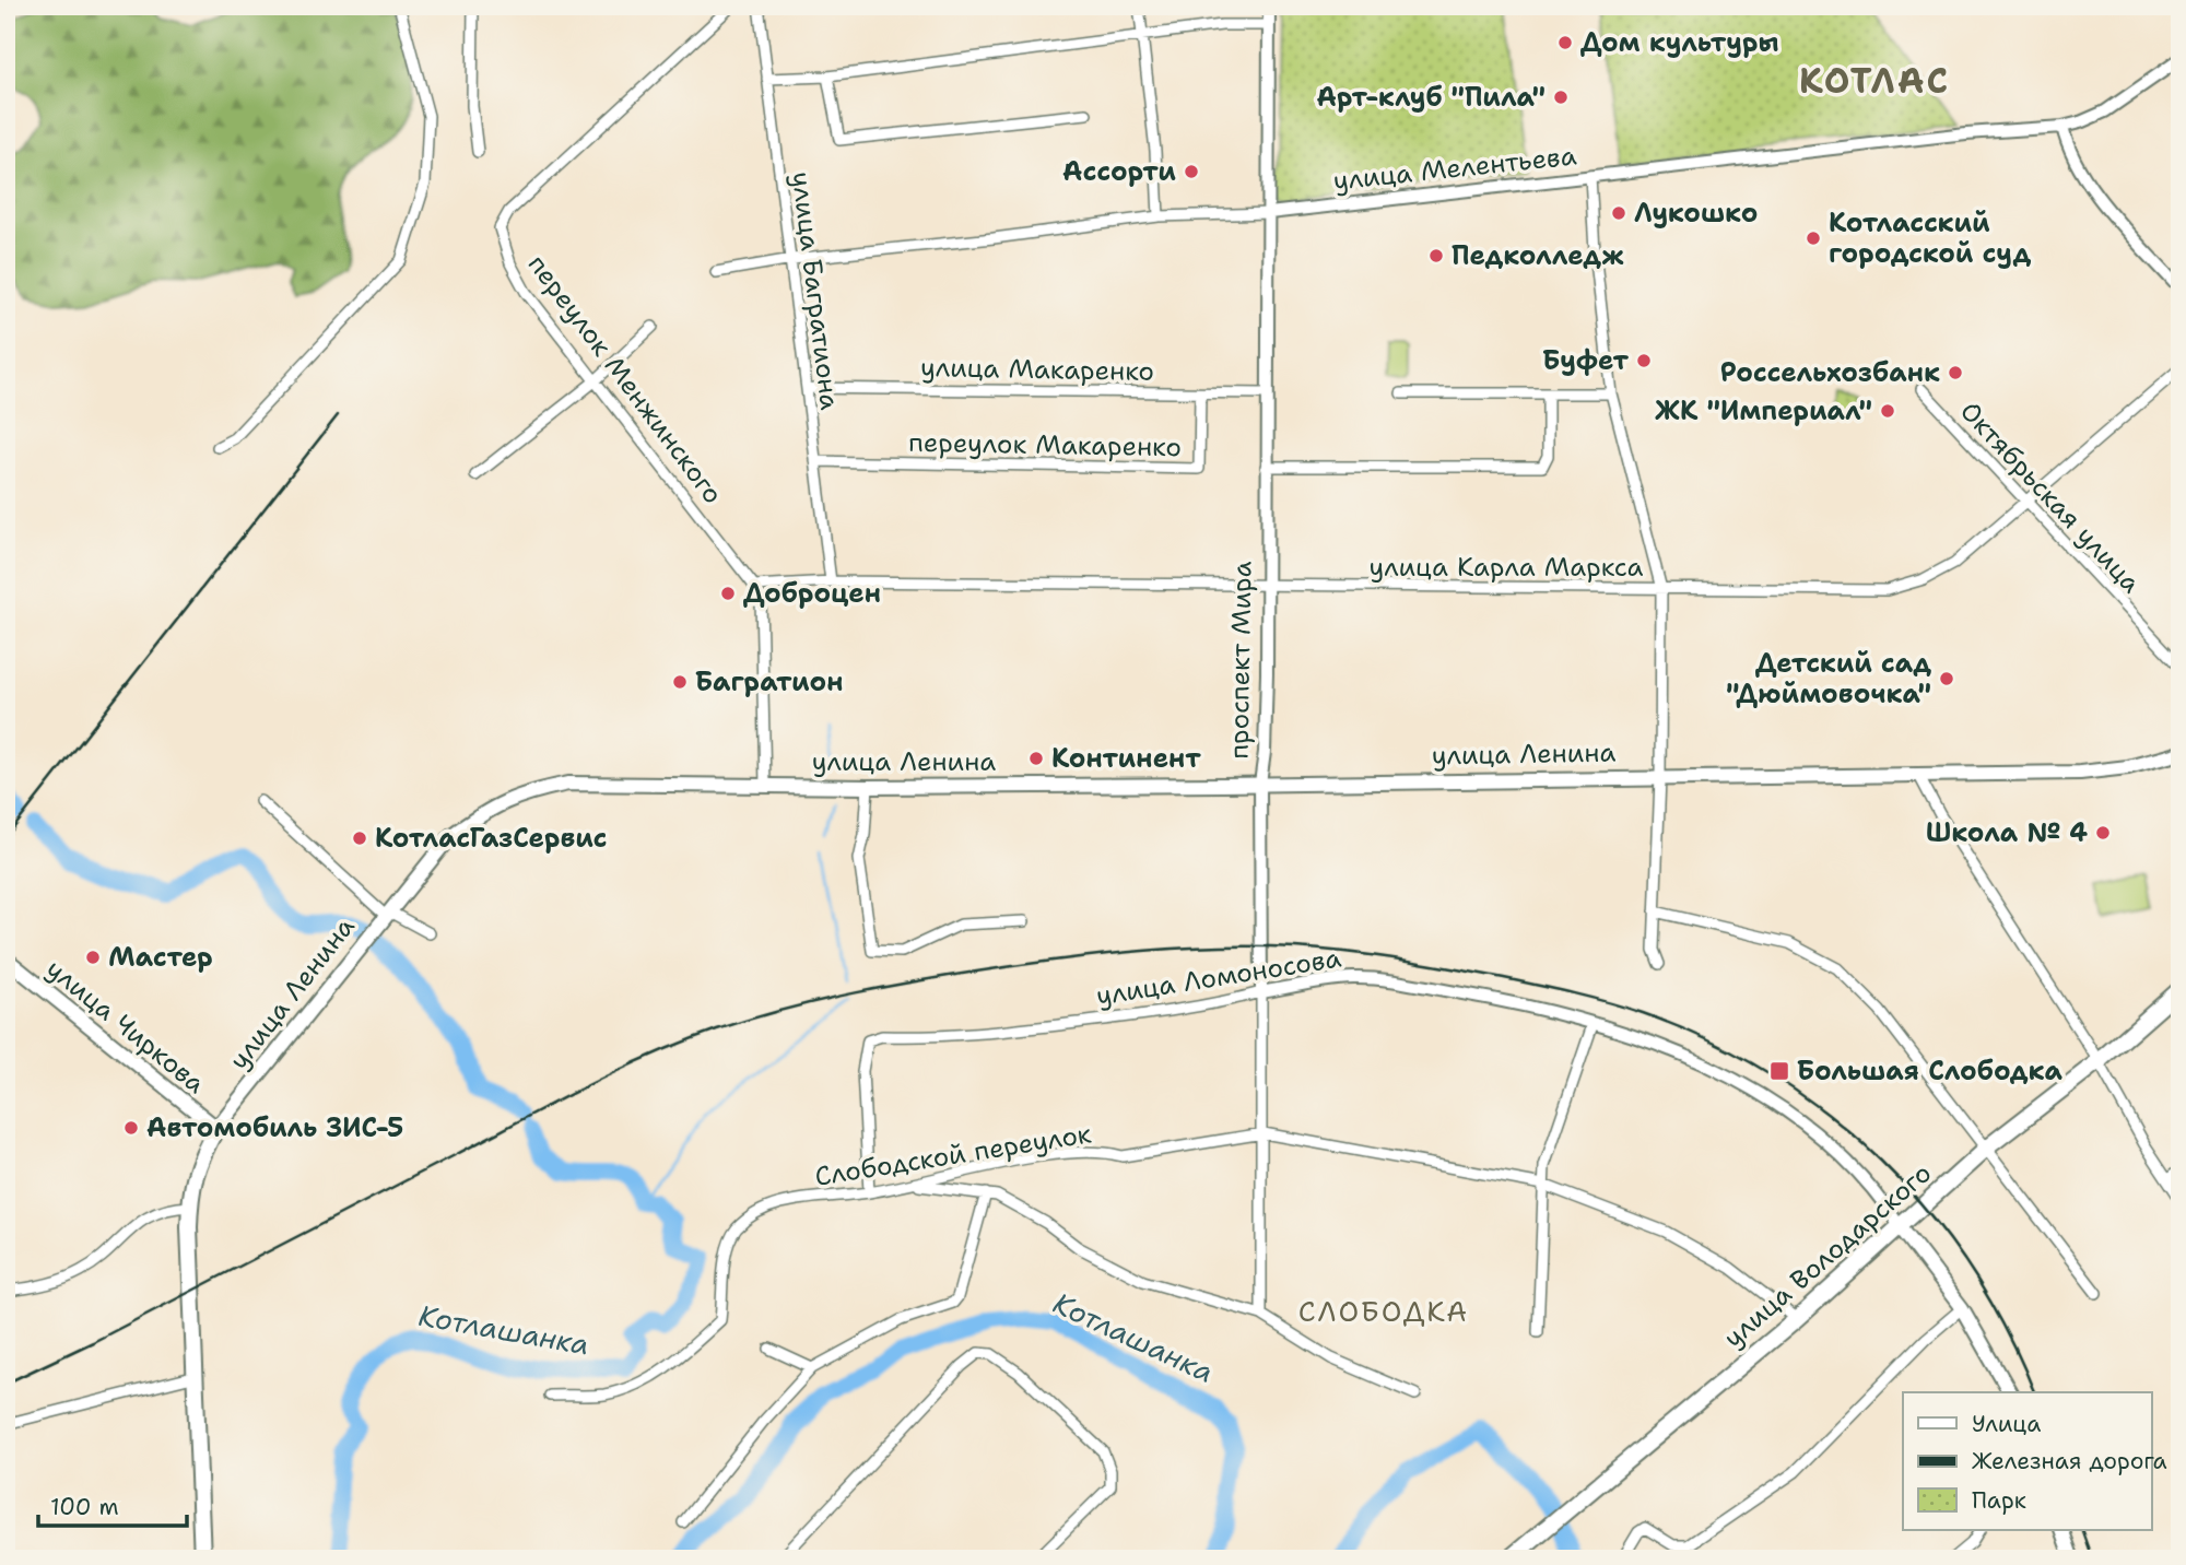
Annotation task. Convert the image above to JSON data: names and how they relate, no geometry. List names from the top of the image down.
{
  "streets": {
    "main road": [
      "улица Ленина",
      "улица Ломоносова",
      "улица Чиркова",
      "улица Володарского"
    ],
    "street": [
      "улица Мелентьева",
      "улица Багратиона",
      "улица Макаренко",
      "переулок Менжинского",
      "переулок Макаренко",
      "Октябрьская улица",
      "улица Карла Маркса",
      "проспект Мира",
      "Слободской переулок"
    ]
  },
  "crossings": [
    ["улица Мелентьева", "улица Багратиона"],
    ["улица Мелентьева", "проспект Мира"],
    ["улица Багратиона", "улица Макаренко"],
    ["улица Багратиона", "переулок Макаренко"],
    ["улица Багратиона", "улица Карла Маркса"],
    ["улица Макаренко", "переулок Макаренко"],
    ["улица Макаренко", "проспект Мира"],
    ["переулок Менжинского", "улица Карла Маркса"],
    ["Октябрьская улица", "улица Карла Маркса"],
    ["улица Карла Маркса", "проспект Мира"],
    ["проспект Мира", "улица Ленина"],
    ["проспект Мира", "улица Ломоносова"],
    ["проспект Мира", "Слободской переулок"],
    ["улица Ленина", "улица Чиркова"],
    ["улица Ломоносова", "Слободской переулок"],
    ["улица Ломоносова", "улица Володарского"],
    ["Слободской переулок", "улица Володарского"]
  ],
  "districts": ["КОТЛАС", "СЛОБОДКА"],
  "water": ["Котлашанка"],
  "places": {
    "other": [
      "Дом культуры",
      "Арт-клуб \"Пила\"",
      "Ассорти",
      "Лукошко",
      "Котласский городской суд",
      "Педколледж",
      "Буфет",
      "Россельхозбанк",
      "ЖК \"Империал\"",
      "Доброцен",
      "Детский сад \"Дюймовочка\"",
      "Багратион",
      "Континент",
      "Школа № 4",
      "КотласГазСервис",
      "Мастер",
      "Автомобиль ЗИС-5"
    ],
    "transit": ["Большая Слободка"]
  },
  "legend": ["Улица", "Железная дорога", "Парк"],
  "scale_bar": "100 m"
}
